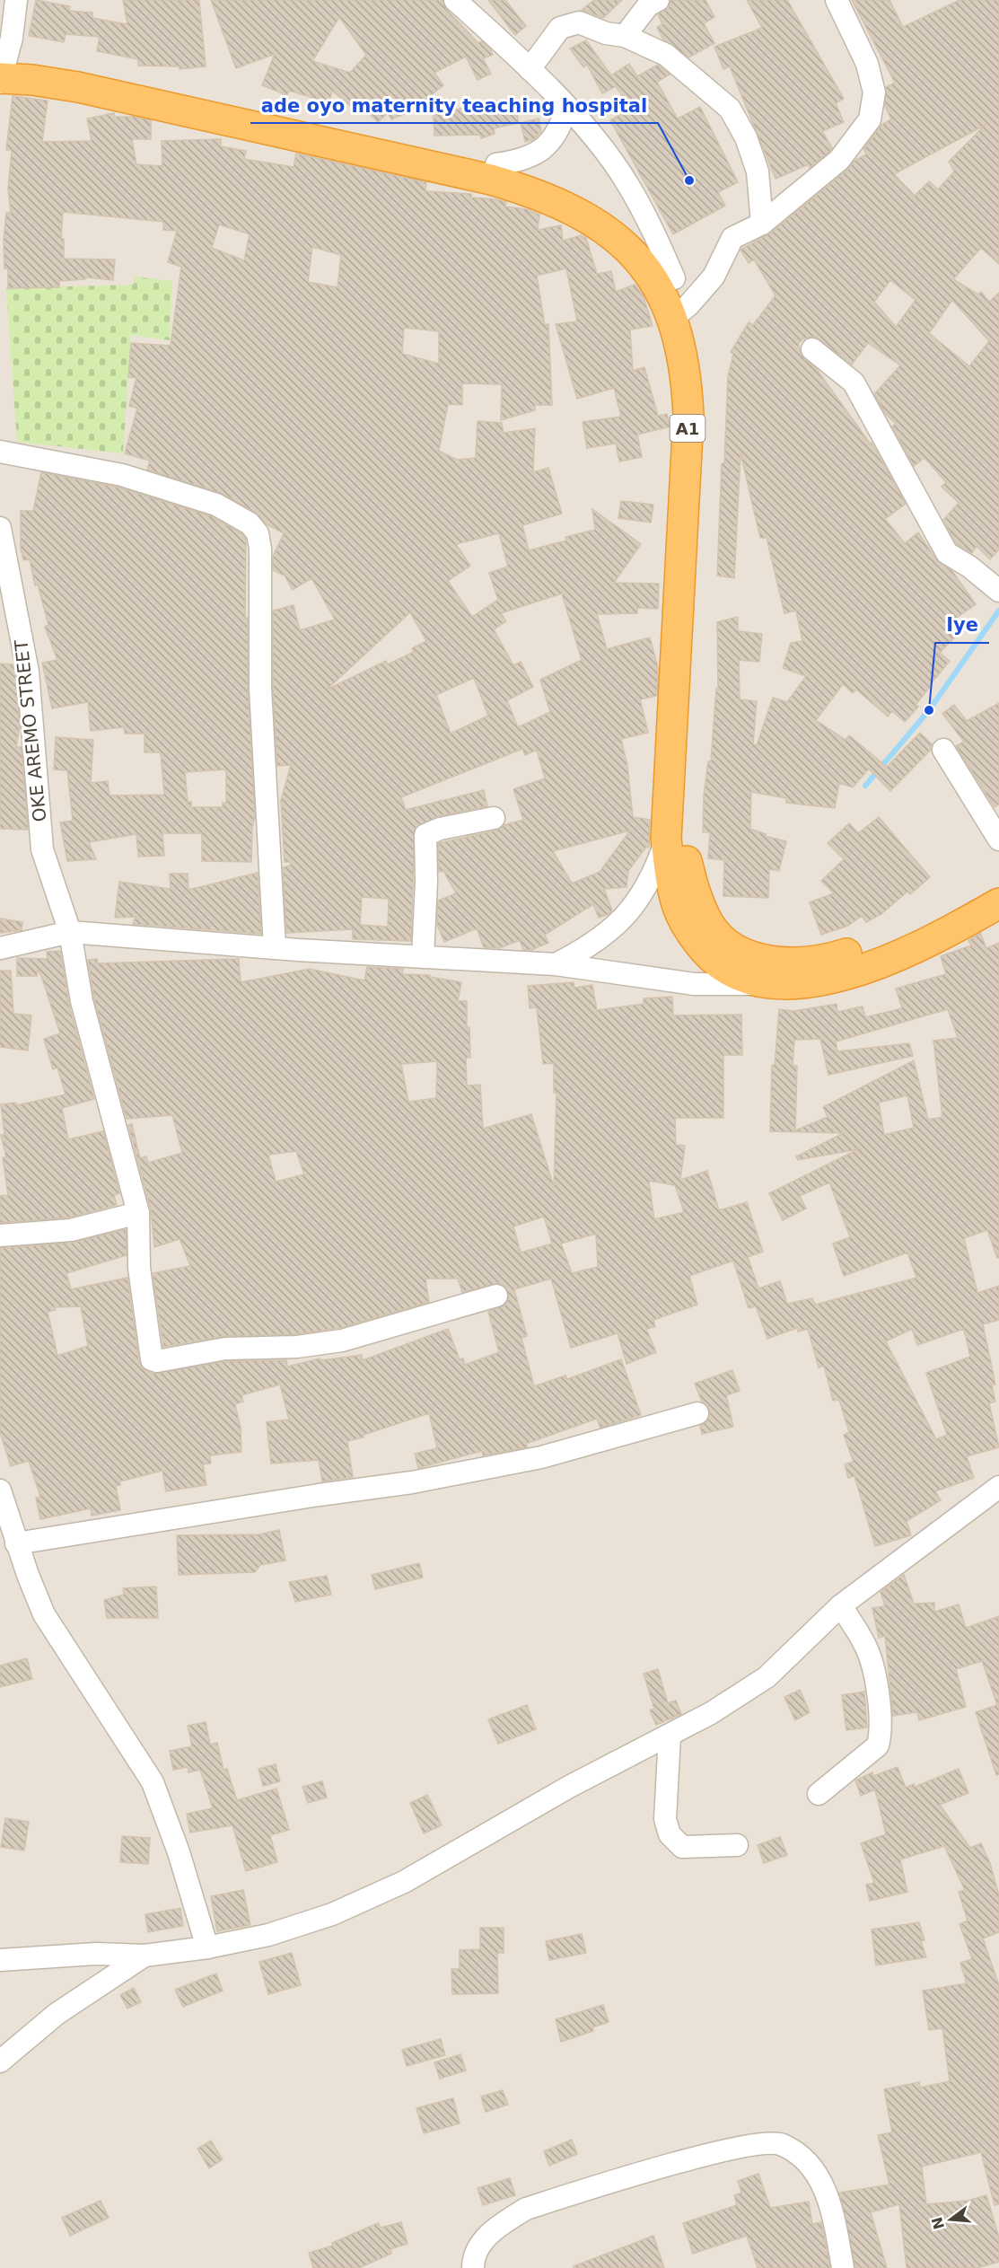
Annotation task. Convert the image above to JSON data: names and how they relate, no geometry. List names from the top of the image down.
{
  "streets": {
    "highway": ["A1"],
    "street": ["OKE AREMO STREET"]
  },
  "places": ["ade oyo maternity teaching hospital", "Iye"],
  "north": "left"
}
